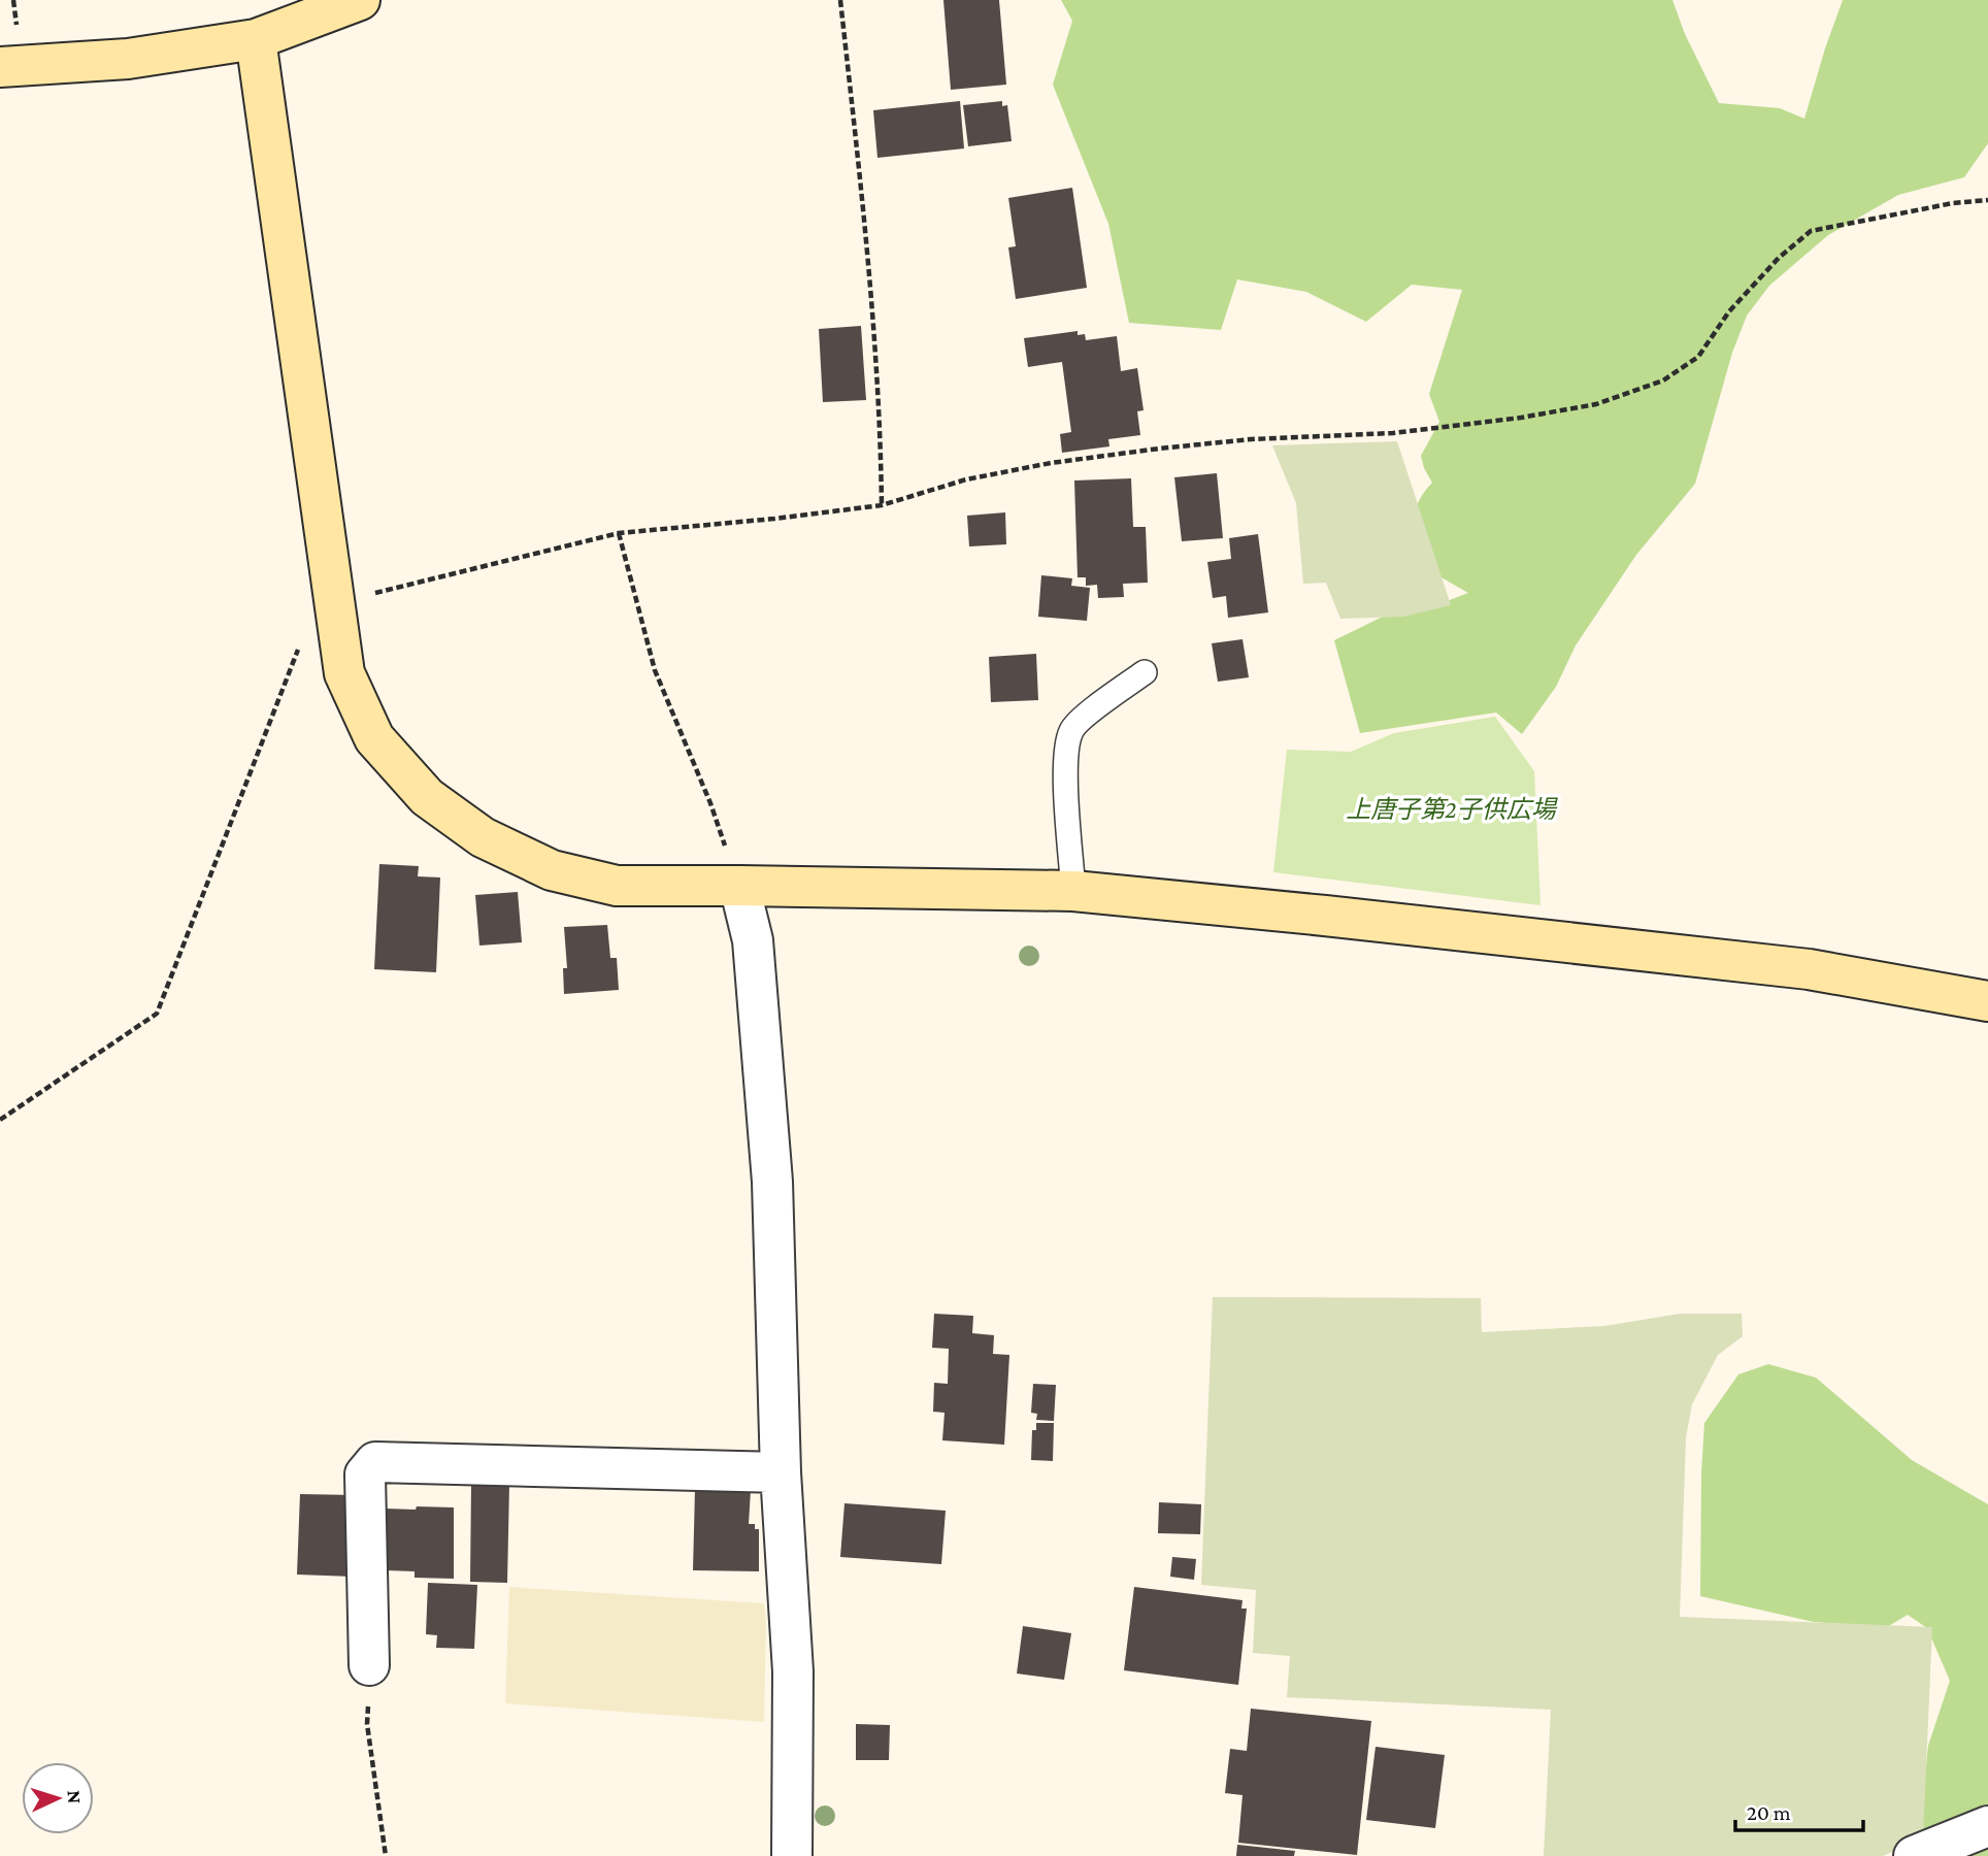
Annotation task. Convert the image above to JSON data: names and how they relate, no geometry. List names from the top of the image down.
{
  "parks": ["上唐子第2子供広場"],
  "scale_bar": "20 m",
  "north": "right"
}
